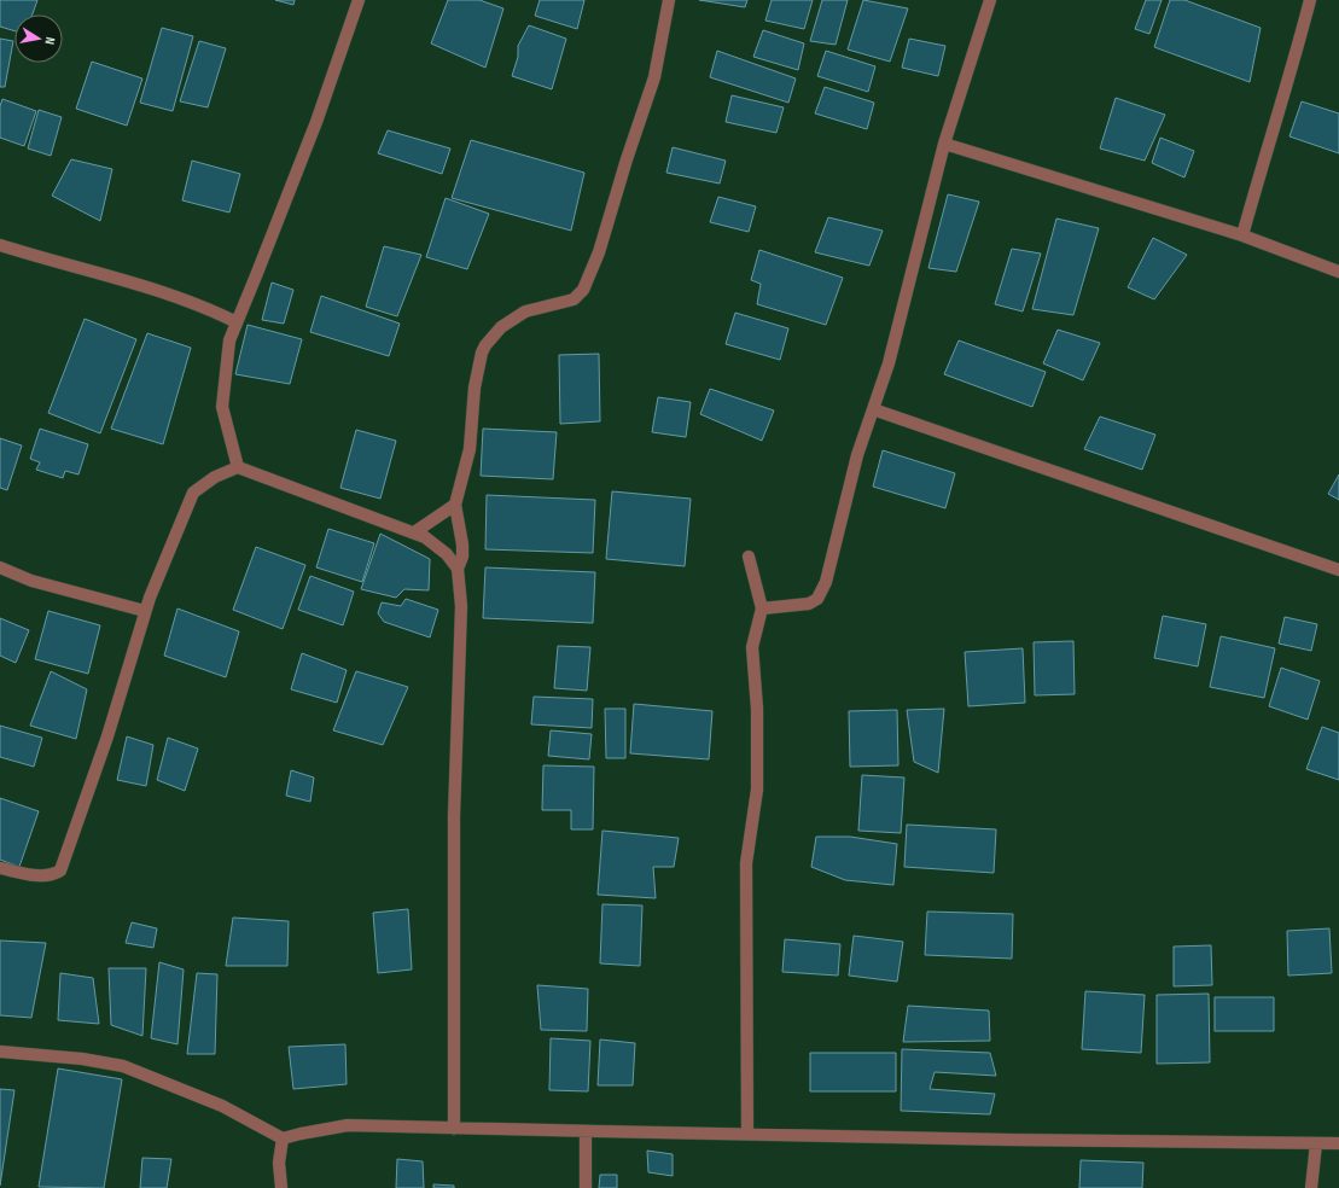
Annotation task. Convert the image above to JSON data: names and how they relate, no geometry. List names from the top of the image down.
{
  "north": "right"
}
